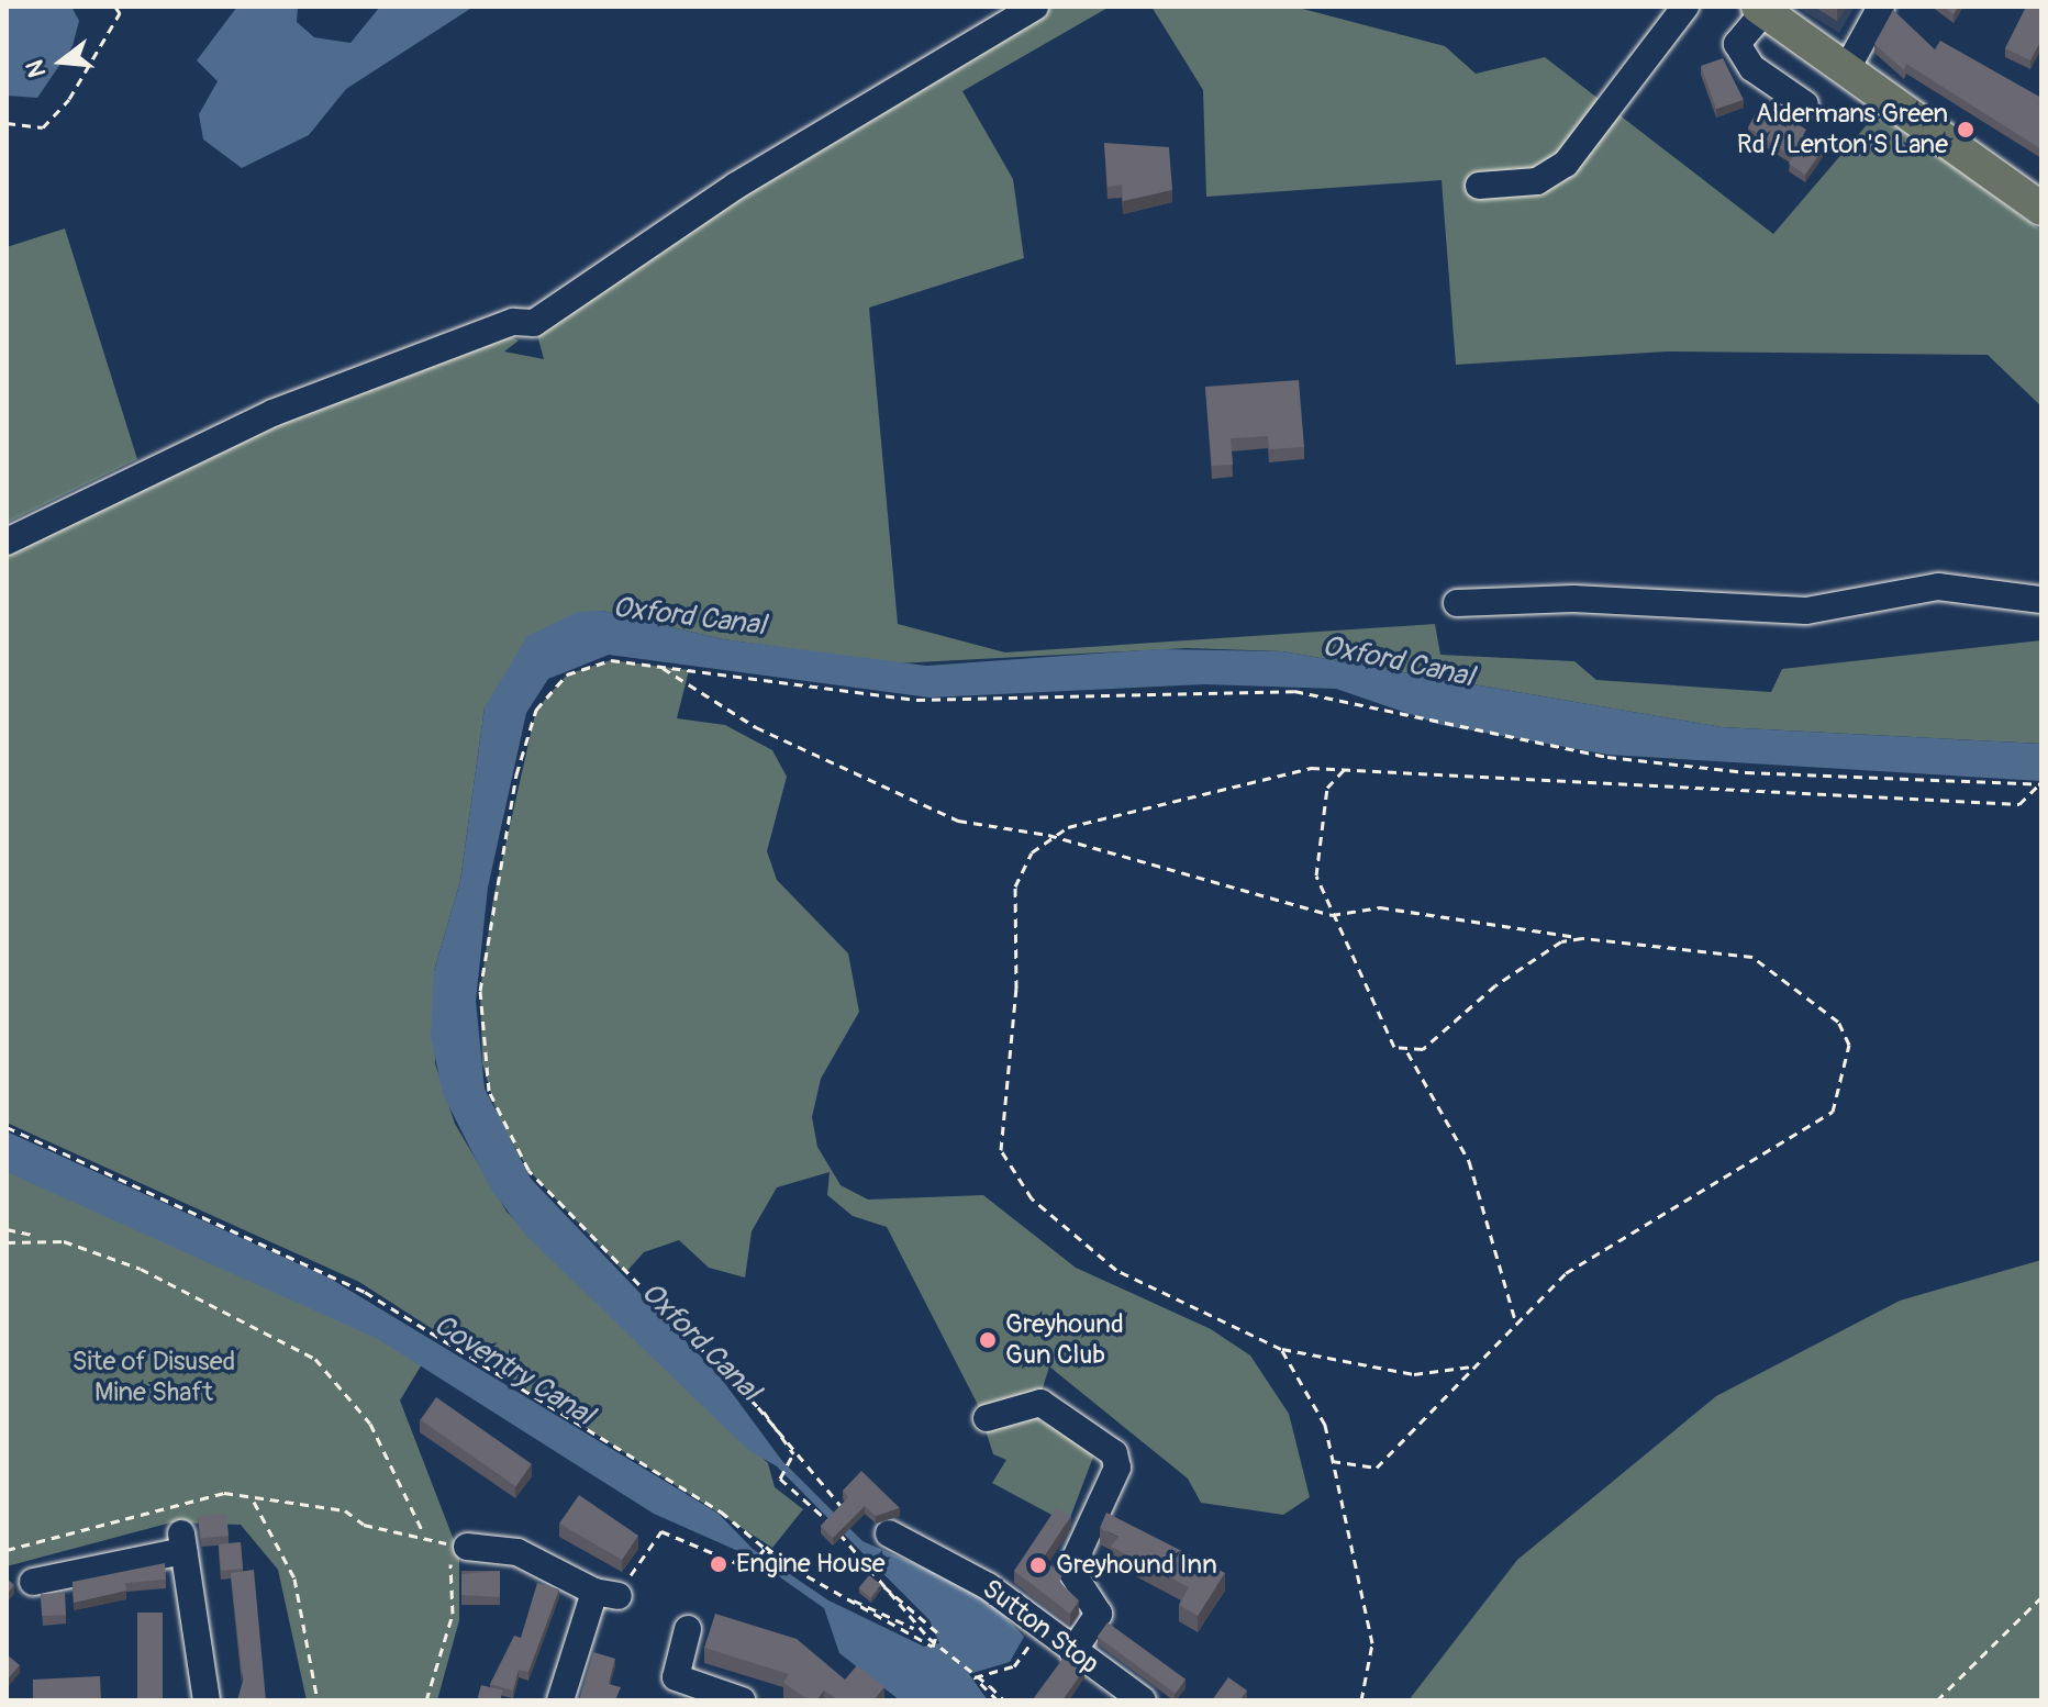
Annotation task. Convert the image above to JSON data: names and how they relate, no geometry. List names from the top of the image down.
{
  "streets": {
    "street": ["Sutton Stop"]
  },
  "water": ["Oxford Canal", "Coventry Canal"],
  "parks": ["Site of Disused Mine Shaft"],
  "places": [
    "Aldermans Green Rd / Lenton'S Lane",
    "Greyhound Gun Club",
    "Engine House",
    "Greyhound Inn"
  ],
  "north": "left"
}
